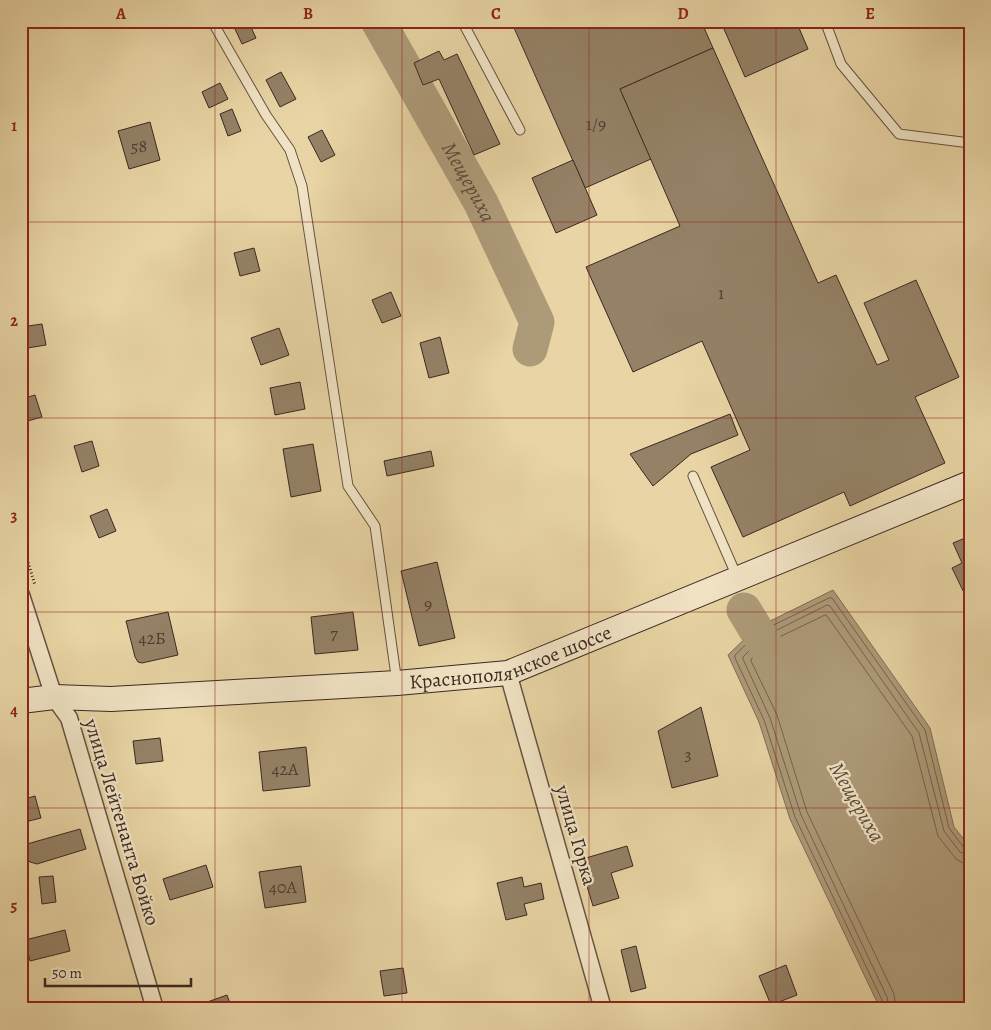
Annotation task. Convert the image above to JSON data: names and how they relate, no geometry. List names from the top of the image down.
{
  "streets": {
    "main road": ["Краснополянское шоссе"],
    "street": ["улица Лейтенанта Бойко", "улица Горка"]
  },
  "crossings": [
    ["Краснополянское шоссе", "улица Лейтенанта Бойко"],
    ["Краснополянское шоссе", "улица Горка"]
  ],
  "water": ["Мещериха"],
  "house_numbers": [
    "1/9",
    "58",
    "1",
    "9",
    "7",
    "42Б",
    "3",
    "42А",
    "40А"
  ],
  "scale_bar": "50 m",
  "grid": {
    "columns": [
      "A",
      "B",
      "C",
      "D",
      "E"
    ],
    "rows": [
      "1",
      "2",
      "3",
      "4",
      "5"
    ]
  }
}
